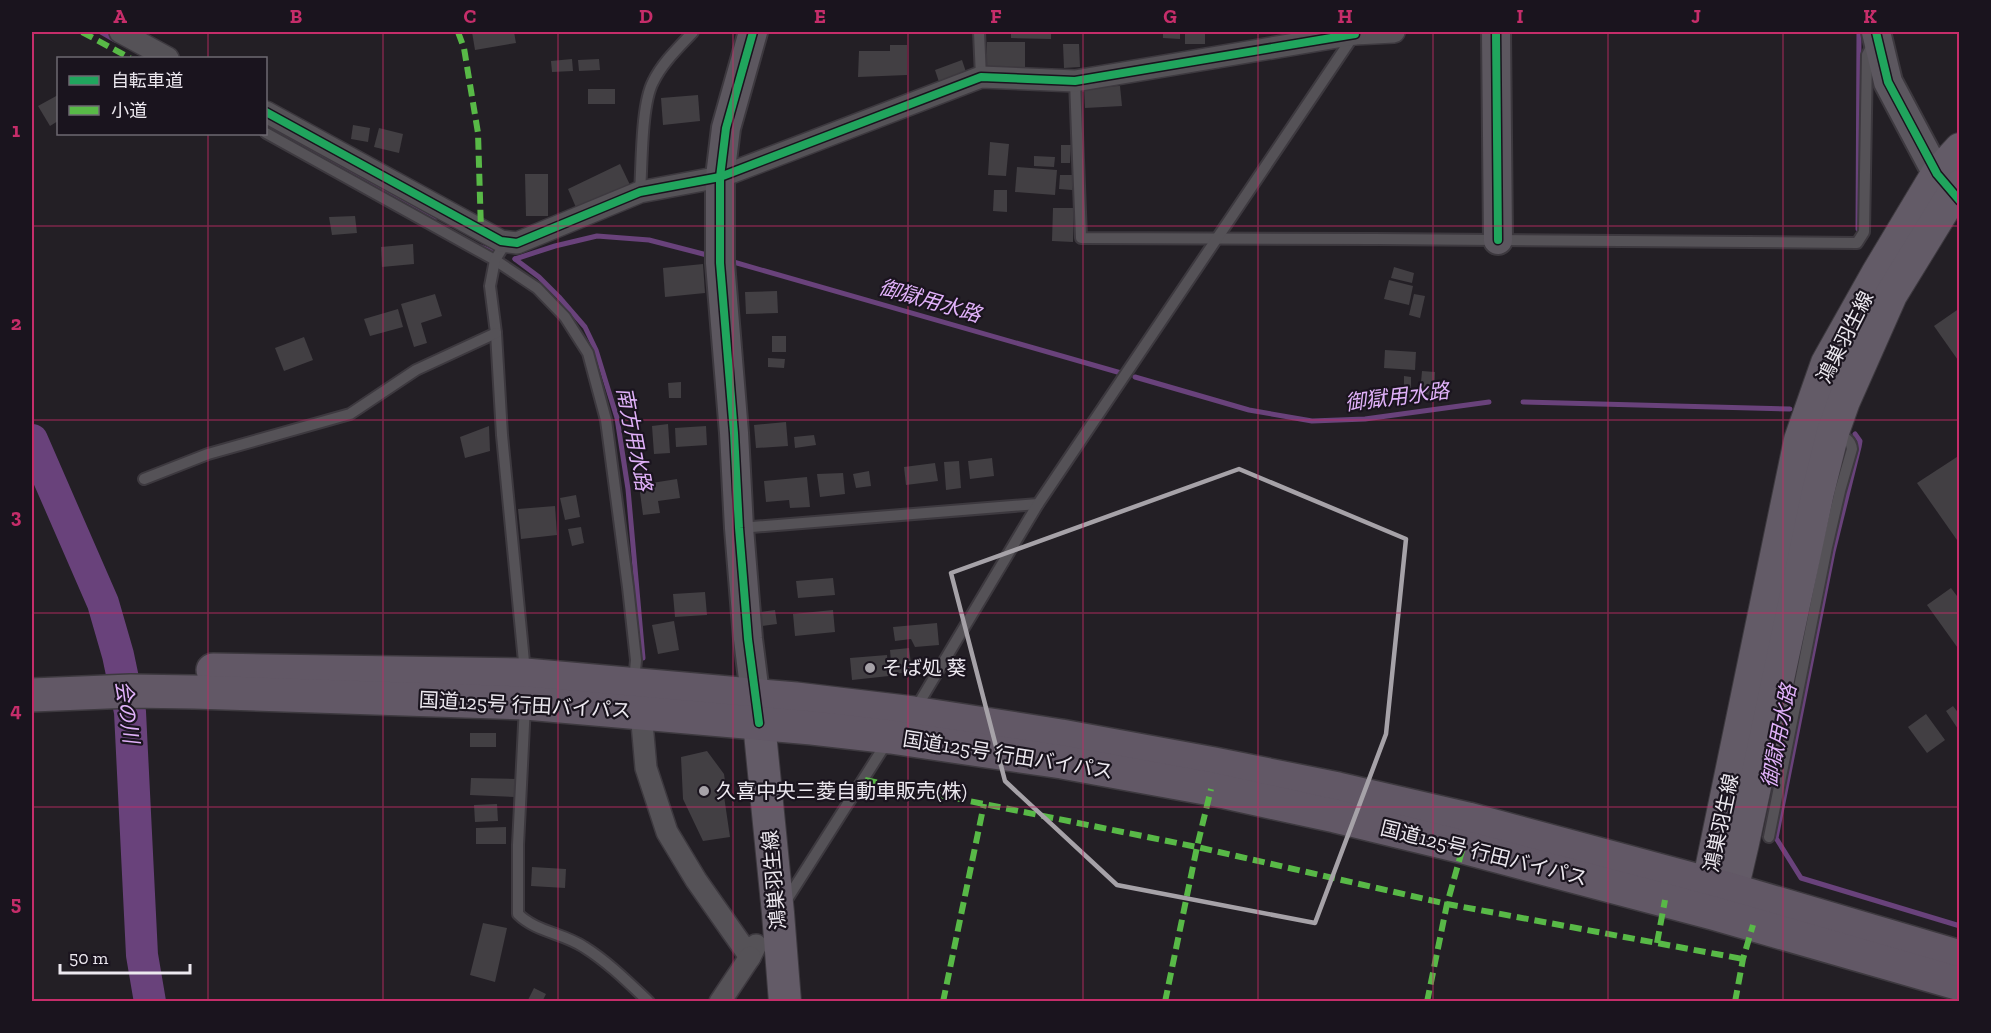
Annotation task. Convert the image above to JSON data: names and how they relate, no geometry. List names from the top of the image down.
{
  "streets": {
    "highway": ["国道125号 行田バイパス"],
    "main road": ["鴻巣羽生線"]
  },
  "crossings": [
    ["鴻巣羽生線", "国道125号 行田バイパス"]
  ],
  "water": ["御獄用水路", "南方用水路", "会の川"],
  "places": ["そば処 葵", "久喜中央三菱自動車販売(株)"],
  "legend": ["自転車道", "小道"],
  "scale_bar": "50 m",
  "grid": {
    "columns": [
      "A",
      "B",
      "C",
      "D",
      "E",
      "F",
      "G",
      "H",
      "I",
      "J",
      "K"
    ],
    "rows": [
      "1",
      "2",
      "3",
      "4",
      "5"
    ]
  }
}
